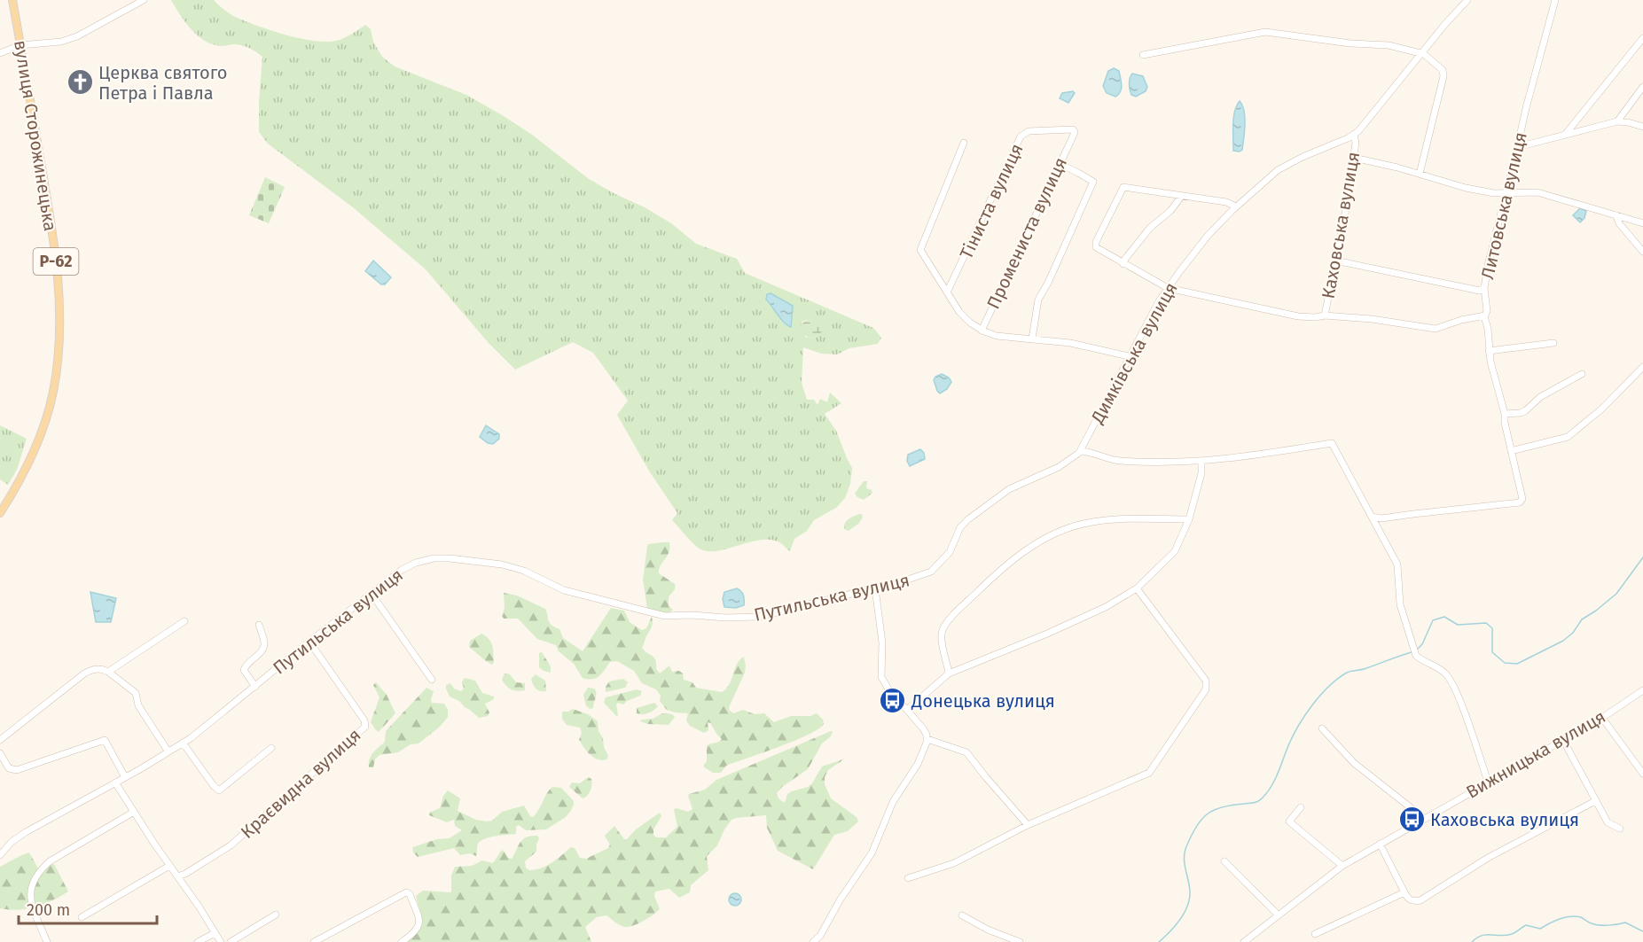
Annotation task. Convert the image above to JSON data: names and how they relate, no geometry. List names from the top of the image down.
{
  "streets": {
    "main road": ["вулиця Сторожинецька", "Р-62"],
    "street": [
      "Тіниста вулиця",
      "Литовська вулиця",
      "Каховська вулиця",
      "Промениста вулиця",
      "Димківська вулиця",
      "Путильська вулиця",
      "Вижницька вулиця",
      "Краєвидна вулиця"
    ]
  },
  "crossings": [
    ["Тіниста вулиця", "Промениста вулиця"],
    ["Каховська вулиця", "Димківська вулиця"],
    ["Димківська вулиця", "Путильська вулиця"],
    ["Путильська вулиця", "Краєвидна вулиця"]
  ],
  "places": {
    "church": ["Церква святого Петра і Павла"],
    "bus stop": ["Донецька вулиця", "Каховська вулиця"]
  },
  "scale_bar": "200 m"
}
